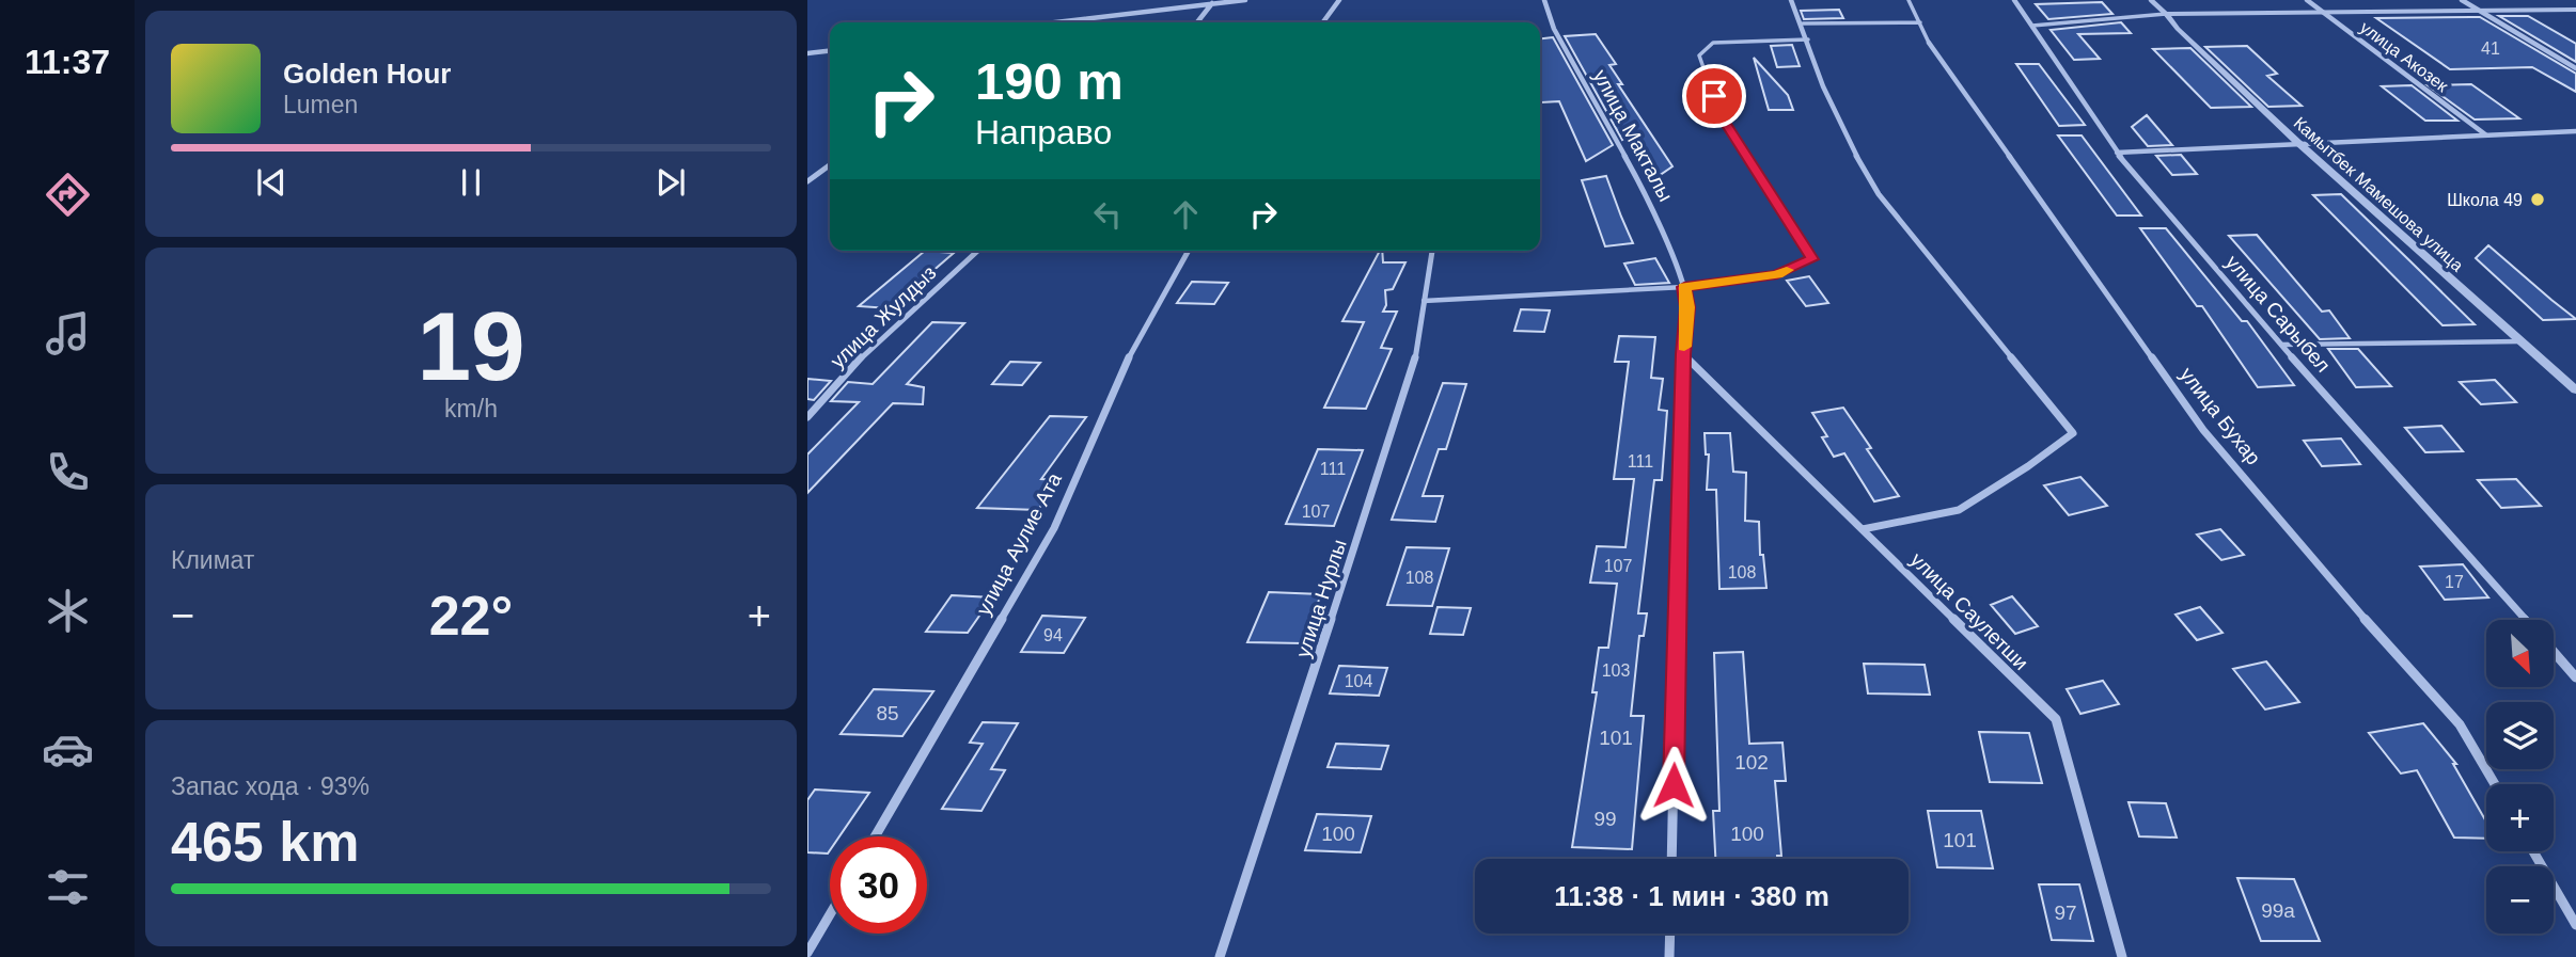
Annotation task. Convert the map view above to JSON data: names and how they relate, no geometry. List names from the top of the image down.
{
  "streets": {
    "street": [
      "улица Акозек",
      "улица Макталы",
      "Камытбек Мамешова улица",
      "улица Сарыбел",
      "улица Жулдыз",
      "улица Бухар",
      "улица Аулие Ата",
      "улица Нурлы",
      "улица Саулетши"
    ]
  },
  "crossings": [
    ["улица Макталы", "улица Саулетши"]
  ],
  "places": ["Школа 49"],
  "house_numbers": [
    "41",
    "111",
    "111",
    "107",
    "107",
    "108",
    "108",
    "17",
    "94",
    "103",
    "104",
    "85",
    "101",
    "102",
    "99",
    "100",
    "100",
    "101",
    "99а",
    "97"
  ],
  "north": "bottom right",
  "page": {
    "tabs": "11:37",
    "turn": ["190 m", "Направо"],
    "song": ["Golden Hour", "Lumen"],
    "tile": [
      ["19", "km/h"],
      "Климат",
      ["Запас хода · 93%", "465 km"]
    ],
    "heat": ["−", "22°", "+"],
    "map_buttons": ["+", "−"],
    "limit": "30",
    "trip": "11:38 · 1 мин · 380 m"
  }
}
